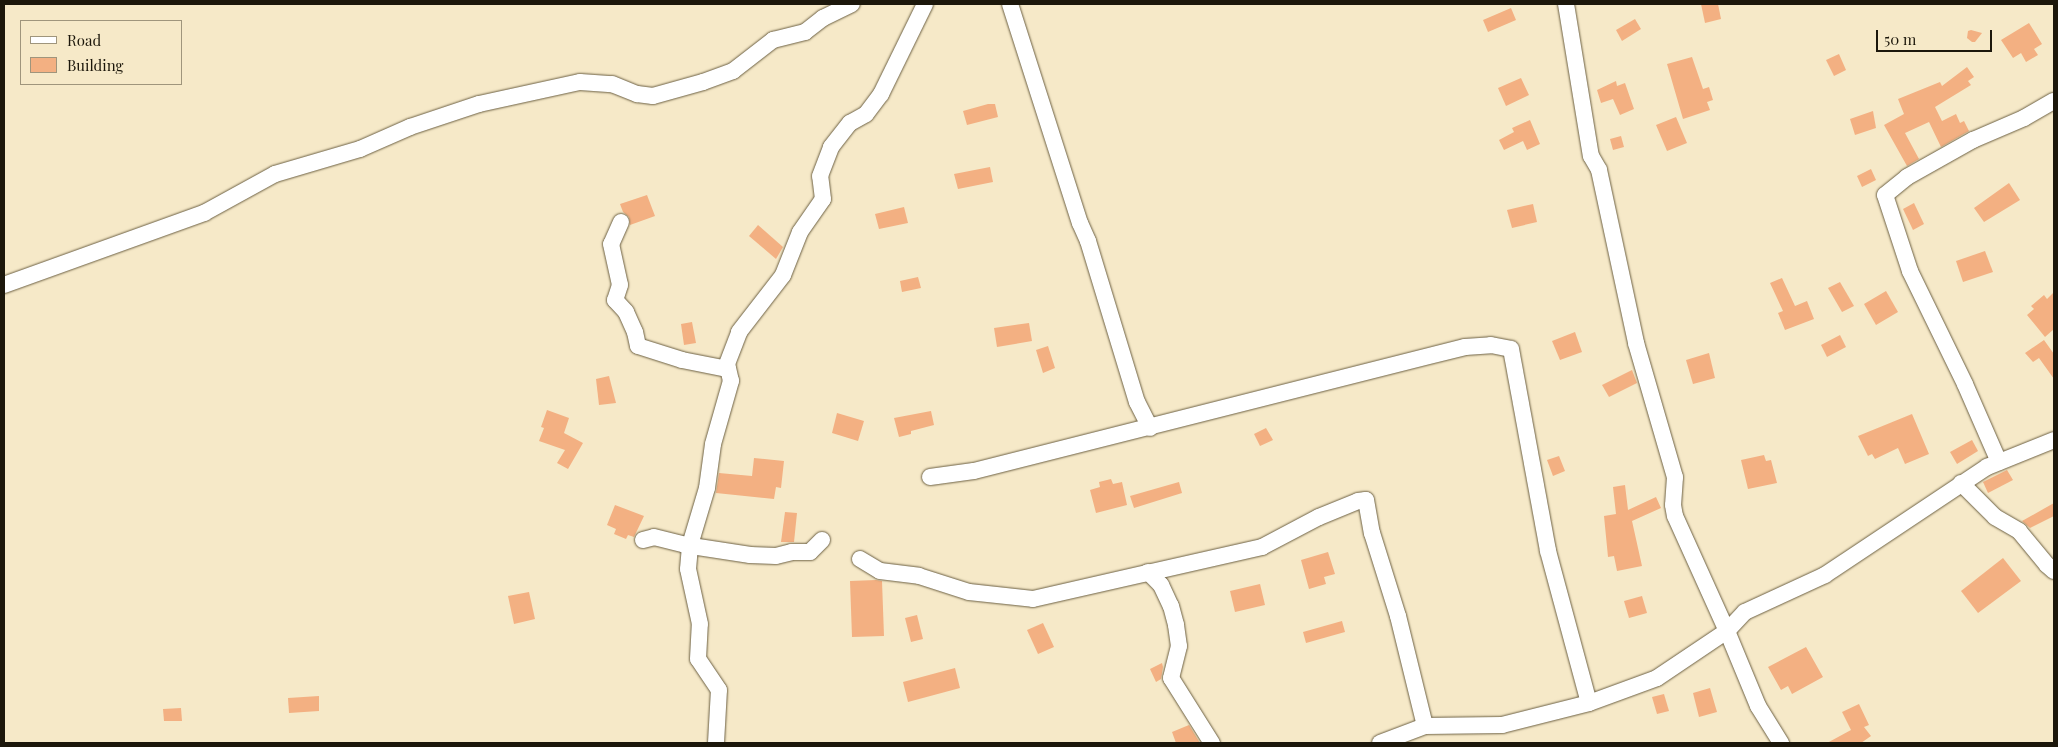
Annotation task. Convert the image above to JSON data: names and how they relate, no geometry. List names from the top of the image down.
{
  "legend": ["Road", "Building"],
  "scale_bar": "50 m"
}
